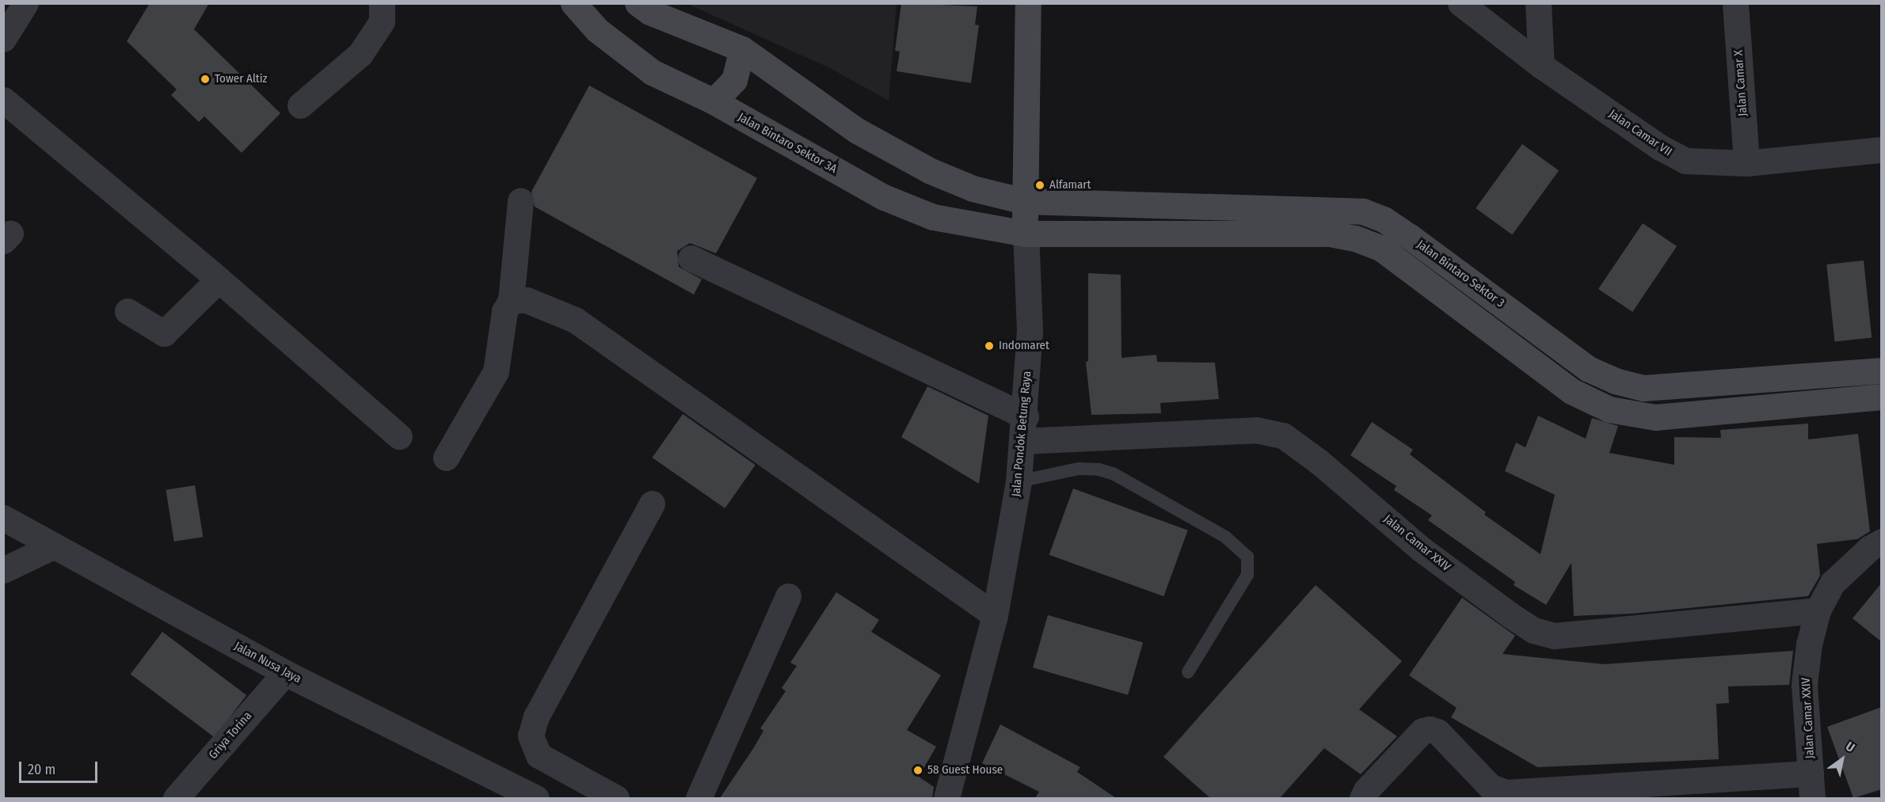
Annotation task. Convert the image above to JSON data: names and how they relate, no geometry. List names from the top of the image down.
{
  "streets": {
    "main road": ["Jalan Bintaro Sektor 3A", "Jalan Bintaro Sektor 3", "Jalan Pondok Betung Raya"],
    "street": [
      "Jalan Camar X",
      "Jalan Camar VII",
      "Jalan Camar XXIV",
      "Jalan Nusa Jaya",
      "Griya Torina"
    ]
  },
  "crossings": [
    ["Jalan Camar X", "Jalan Camar VII"],
    ["Jalan Bintaro Sektor 3A", "Jalan Pondok Betung Raya"],
    ["Jalan Bintaro Sektor 3", "Jalan Pondok Betung Raya"],
    ["Jalan Pondok Betung Raya", "Jalan Camar XXIV"],
    ["Jalan Nusa Jaya", "Griya Torina"]
  ],
  "places": [
    "Tower Altiz",
    "Alfamart",
    "Indomaret",
    "58 Guest House"
  ],
  "scale_bar": "20 m",
  "north": "top right"
}
